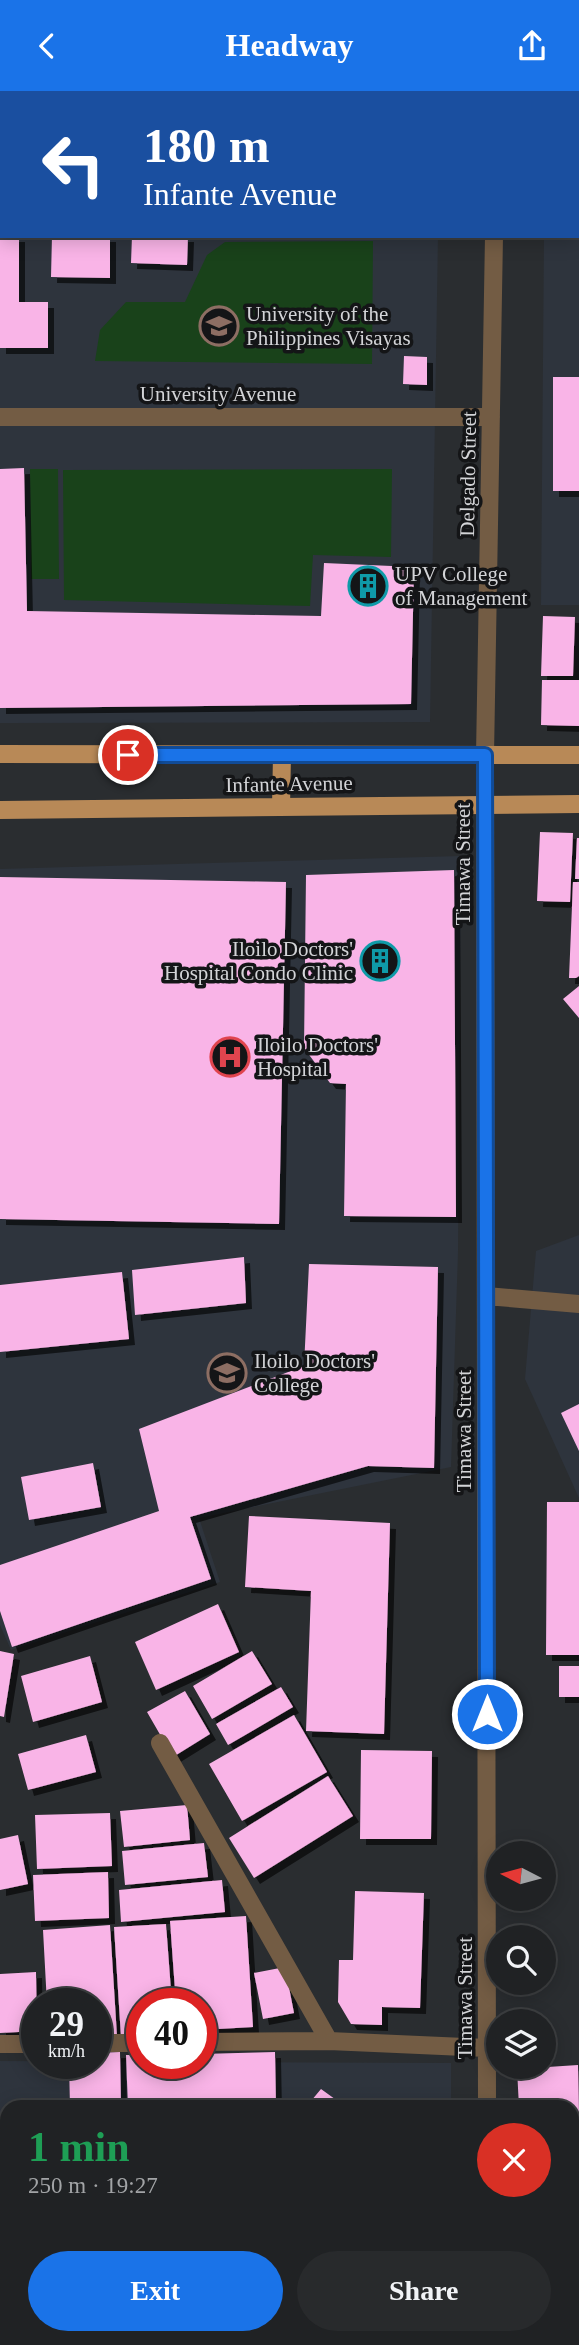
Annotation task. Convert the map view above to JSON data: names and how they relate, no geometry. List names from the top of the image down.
{
  "streets": {
    "main road": ["Infante Avenue"],
    "street": ["University Avenue", "Delgado Street", "Timawa Street"]
  },
  "crossings": [
    ["University Avenue", "Delgado Street"],
    ["Delgado Street", "Infante Avenue"],
    ["Delgado Street", "Timawa Street"],
    ["Infante Avenue", "Timawa Street"]
  ],
  "places": {
    "school or university": ["University of the Philippines Visayas", "Iloilo Doctors' College"],
    "building": ["UPV College of Management", "Iloilo Doctors' Hospital Condo Clinic"],
    "hospital": ["Iloilo Doctors' Hospital"]
  },
  "north": "left",
  "page": {
    "header": "Headway",
    "turn": ["180 m", "Infante Avenue"],
    "speed": "29 km/h",
    "limit": "40",
    "heading": ["1 min", "250 m · 19:27"],
    "buttons": ["Exit", "Share"]
  }
}
